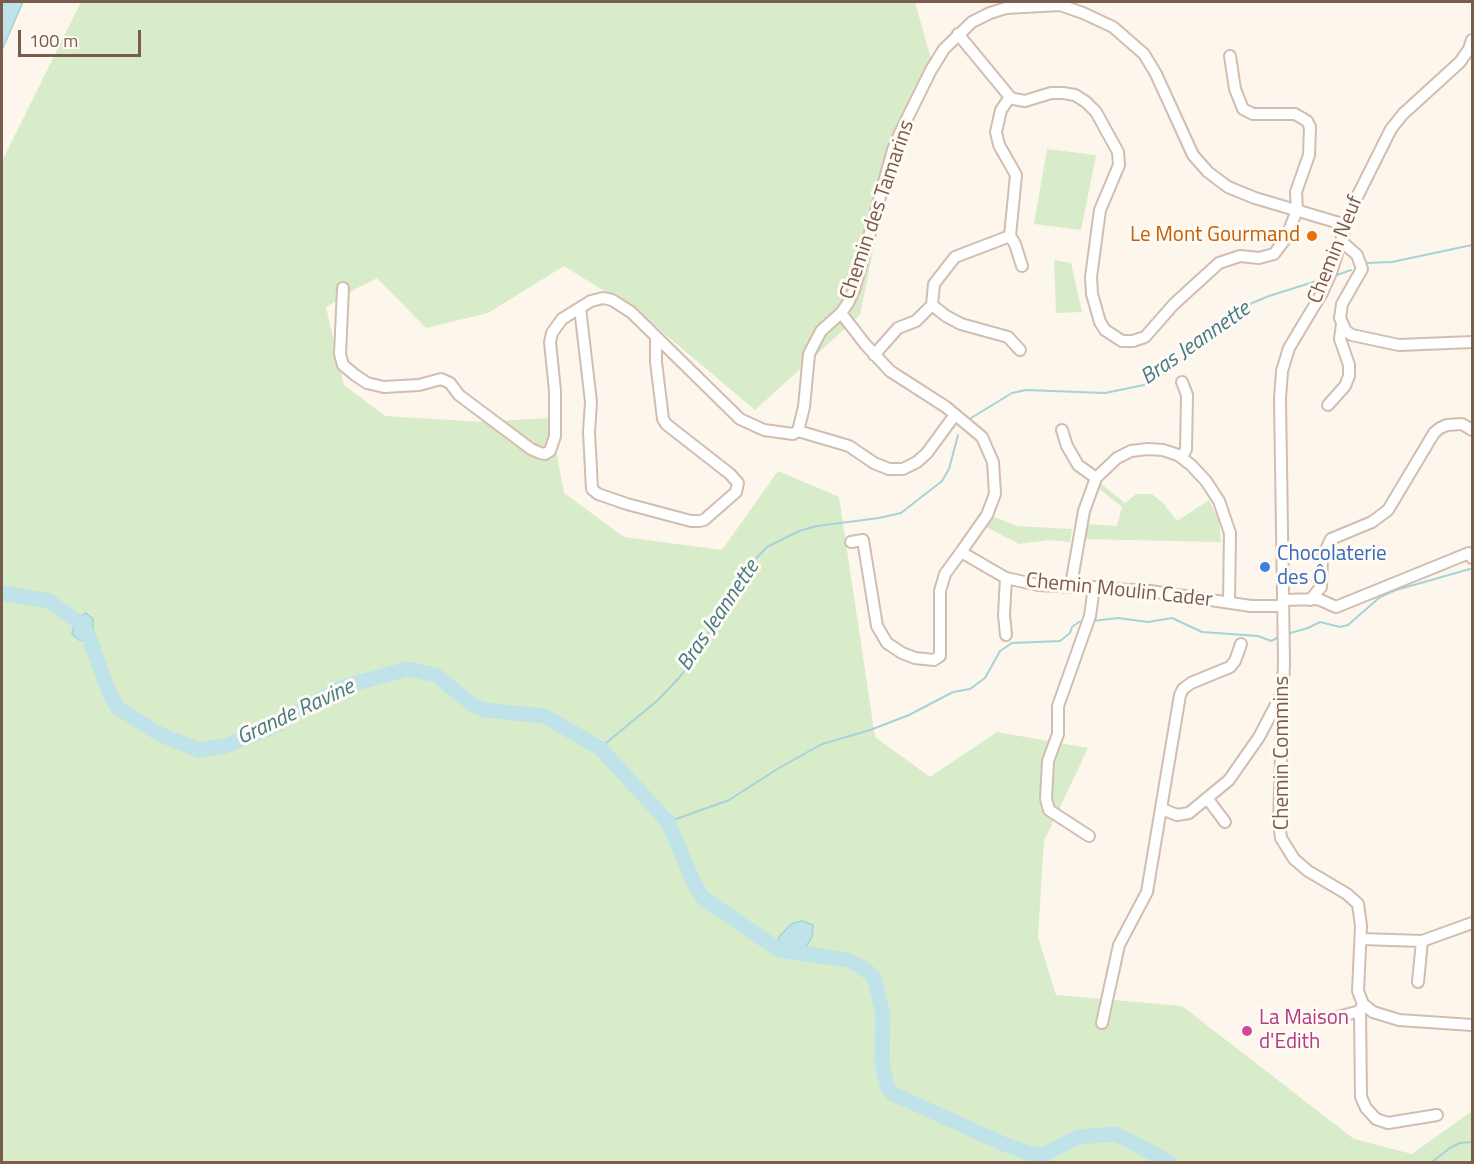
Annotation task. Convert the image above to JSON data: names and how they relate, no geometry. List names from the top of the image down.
{
  "streets": {
    "street": [
      "Chemin des Tamarins",
      "Chemin Neuf",
      "Chemin Moulin Cader",
      "Chemin Commins"
    ]
  },
  "crossings": [
    ["Chemin des Tamarins", "Chemin Neuf"],
    ["Chemin Neuf", "Chemin Moulin Cader"],
    ["Chemin Neuf", "Chemin Commins"]
  ],
  "water": ["Bras Jeannette", "Grande Ravine"],
  "places": ["Le Mont Gourmand", "Chocolaterie des Ô", "La Maison d'Edith"],
  "scale_bar": "100 m"
}
